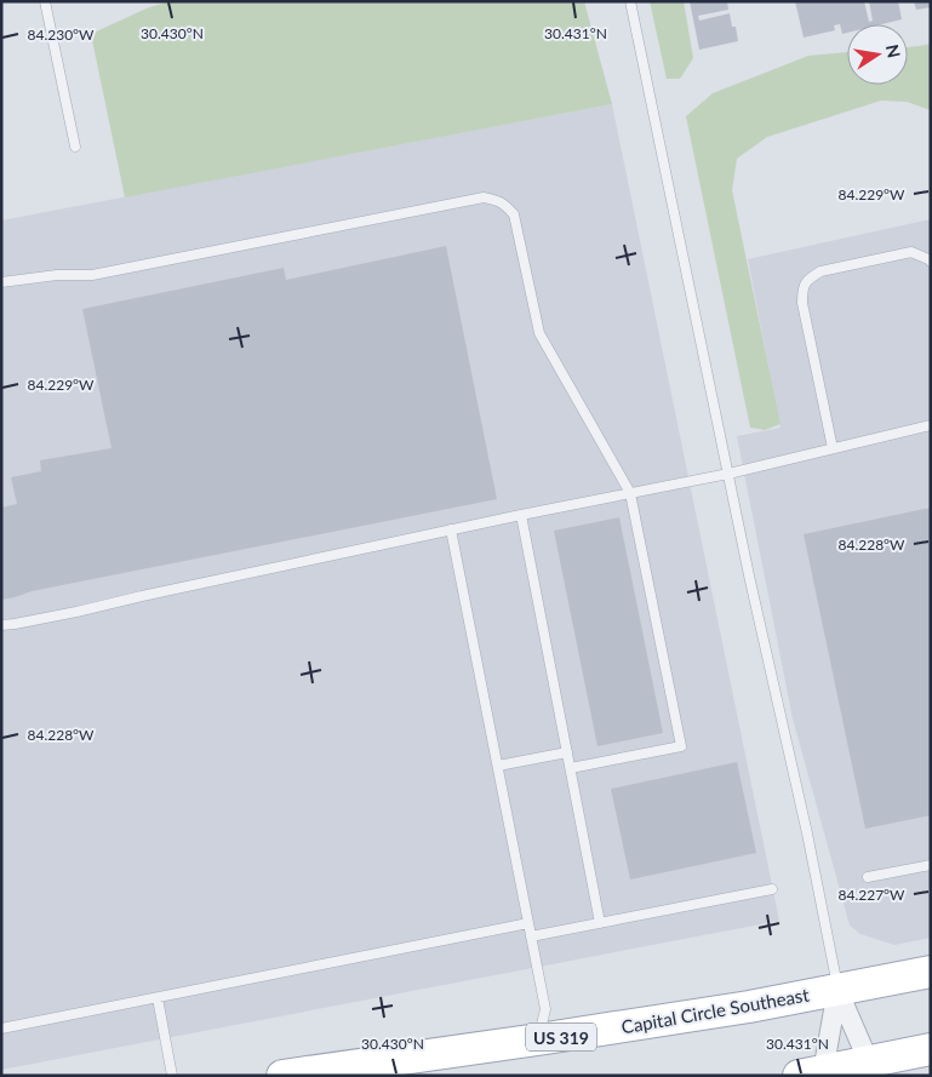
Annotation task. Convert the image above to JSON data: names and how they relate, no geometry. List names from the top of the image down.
{
  "streets": {
    "main road": ["Capital Circle Southeast", "US 319"]
  },
  "north": "right",
  "coordinates": [
    "30.430°N",
    "30.431°N",
    "84.230°W",
    "84.229°W",
    "84.228°W",
    "84.227°W"
  ]
}
